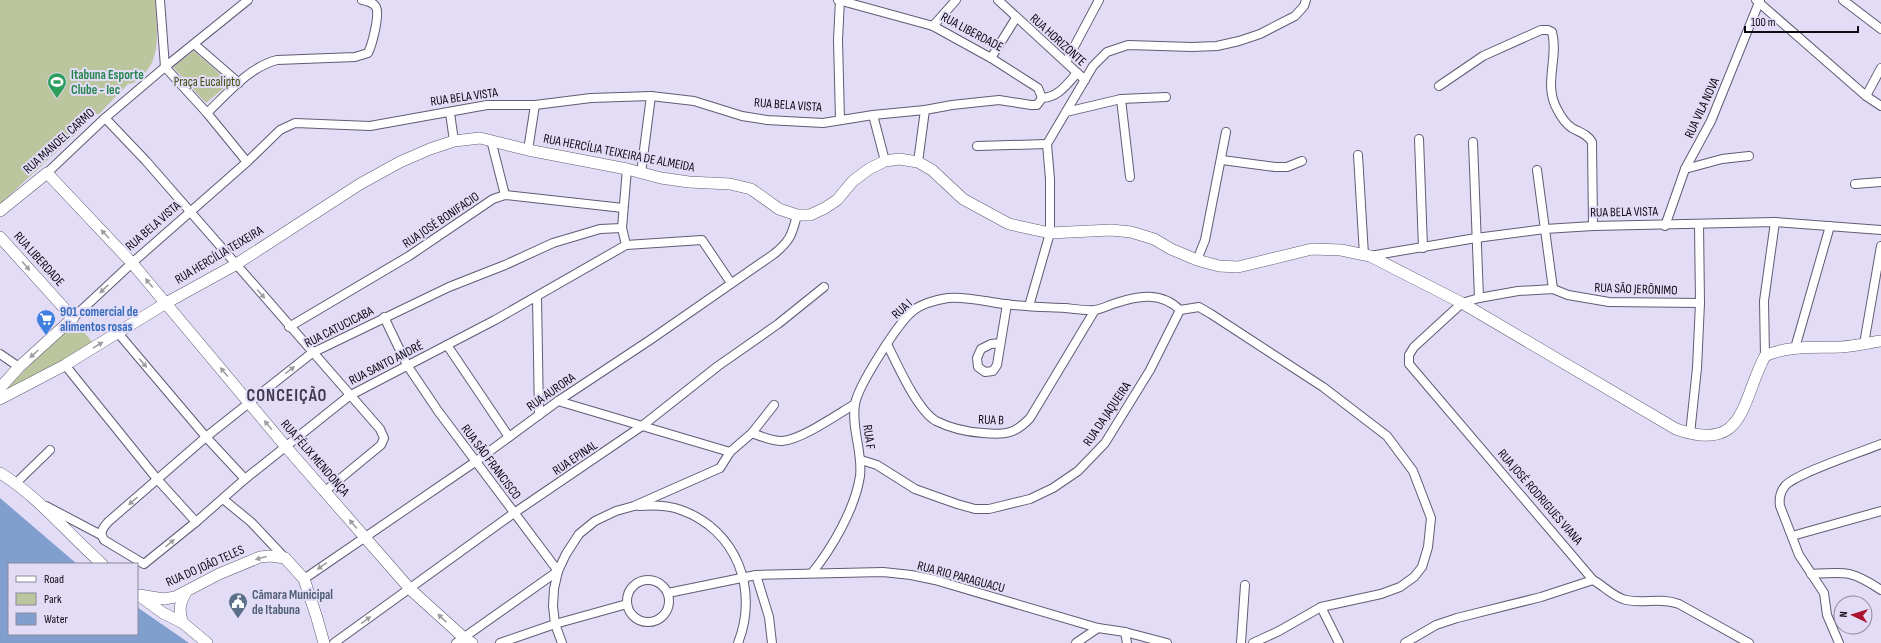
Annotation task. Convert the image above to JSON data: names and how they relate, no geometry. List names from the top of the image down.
{
  "streets": {
    "main road": [
      "RUA LIBERDADE",
      "RUA BELA VISTA",
      "RUA MANOEL CARMO",
      "RUA HERCÍLIA TEIXEIRA DE ALMEIDA",
      "RUA HERCÍLIA TEIXEIRA",
      "RUA FÉLIX MENDONÇA",
      "RUA DO JOÃO TELES"
    ],
    "street": [
      "RUA HORIZONTE",
      "RUA VILA NOVA",
      "RUA JOSÉ BONIFACIO",
      "RUA SÃO JERÔNIMO",
      "RUA I",
      "RUA CATUCICABA",
      "RUA SANTO ANDRÉ",
      "RUA AURORA",
      "RUA DA JAQUEIRA",
      "RUA B",
      "RUA F",
      "RUA EPINAL",
      "RUA SÃO FRANCISCO",
      "RUA JOSÉ RODRIGUES VIANA",
      "RUA RIO PARAGUACU"
    ]
  },
  "crossings": [
    ["RUA LIBERDADE", "RUA BELA VISTA"],
    ["RUA BELA VISTA", "RUA VILA NOVA"],
    ["RUA BELA VISTA", "RUA HERCÍLIA TEIXEIRA DE ALMEIDA"],
    ["RUA BELA VISTA", "RUA FÉLIX MENDONÇA"],
    ["RUA MANOEL CARMO", "RUA FÉLIX MENDONÇA"],
    ["RUA HERCÍLIA TEIXEIRA DE ALMEIDA", "RUA HERCÍLIA TEIXEIRA"],
    ["RUA HERCÍLIA TEIXEIRA DE ALMEIDA", "RUA AURORA"],
    ["RUA HERCÍLIA TEIXEIRA", "RUA FÉLIX MENDONÇA"],
    ["RUA SÃO JERÔNIMO", "RUA JOSÉ RODRIGUES VIANA"],
    ["RUA I", "RUA B"],
    ["RUA I", "RUA F"],
    ["RUA CATUCICABA", "RUA SANTO ANDRÉ"],
    ["RUA CATUCICABA", "RUA FÉLIX MENDONÇA"],
    ["RUA CATUCICABA", "RUA SÃO FRANCISCO"],
    ["RUA SANTO ANDRÉ", "RUA AURORA"],
    ["RUA SANTO ANDRÉ", "RUA FÉLIX MENDONÇA"],
    ["RUA SANTO ANDRÉ", "RUA SÃO FRANCISCO"],
    ["RUA AURORA", "RUA FÉLIX MENDONÇA"],
    ["RUA AURORA", "RUA SÃO FRANCISCO"],
    ["RUA DA JAQUEIRA", "RUA F"],
    ["RUA FÉLIX MENDONÇA", "RUA EPINAL"],
    ["RUA EPINAL", "RUA SÃO FRANCISCO"]
  ],
  "one_way": ["RUA FÉLIX MENDONÇA", "RUA DO JOÃO TELES"],
  "districts": ["CONCEIÇÃO"],
  "parks": ["Praça Eucalipto"],
  "places": {
    "sports": ["Itabuna Esporte Clube - Iec"],
    "supermarket": ["901 comercial de alimentos rosas"],
    "public building": ["Câmara Municipal de Itabuna"]
  },
  "legend": ["Road", "Park", "Water"],
  "scale_bar": "100 m",
  "north": "left"
}
